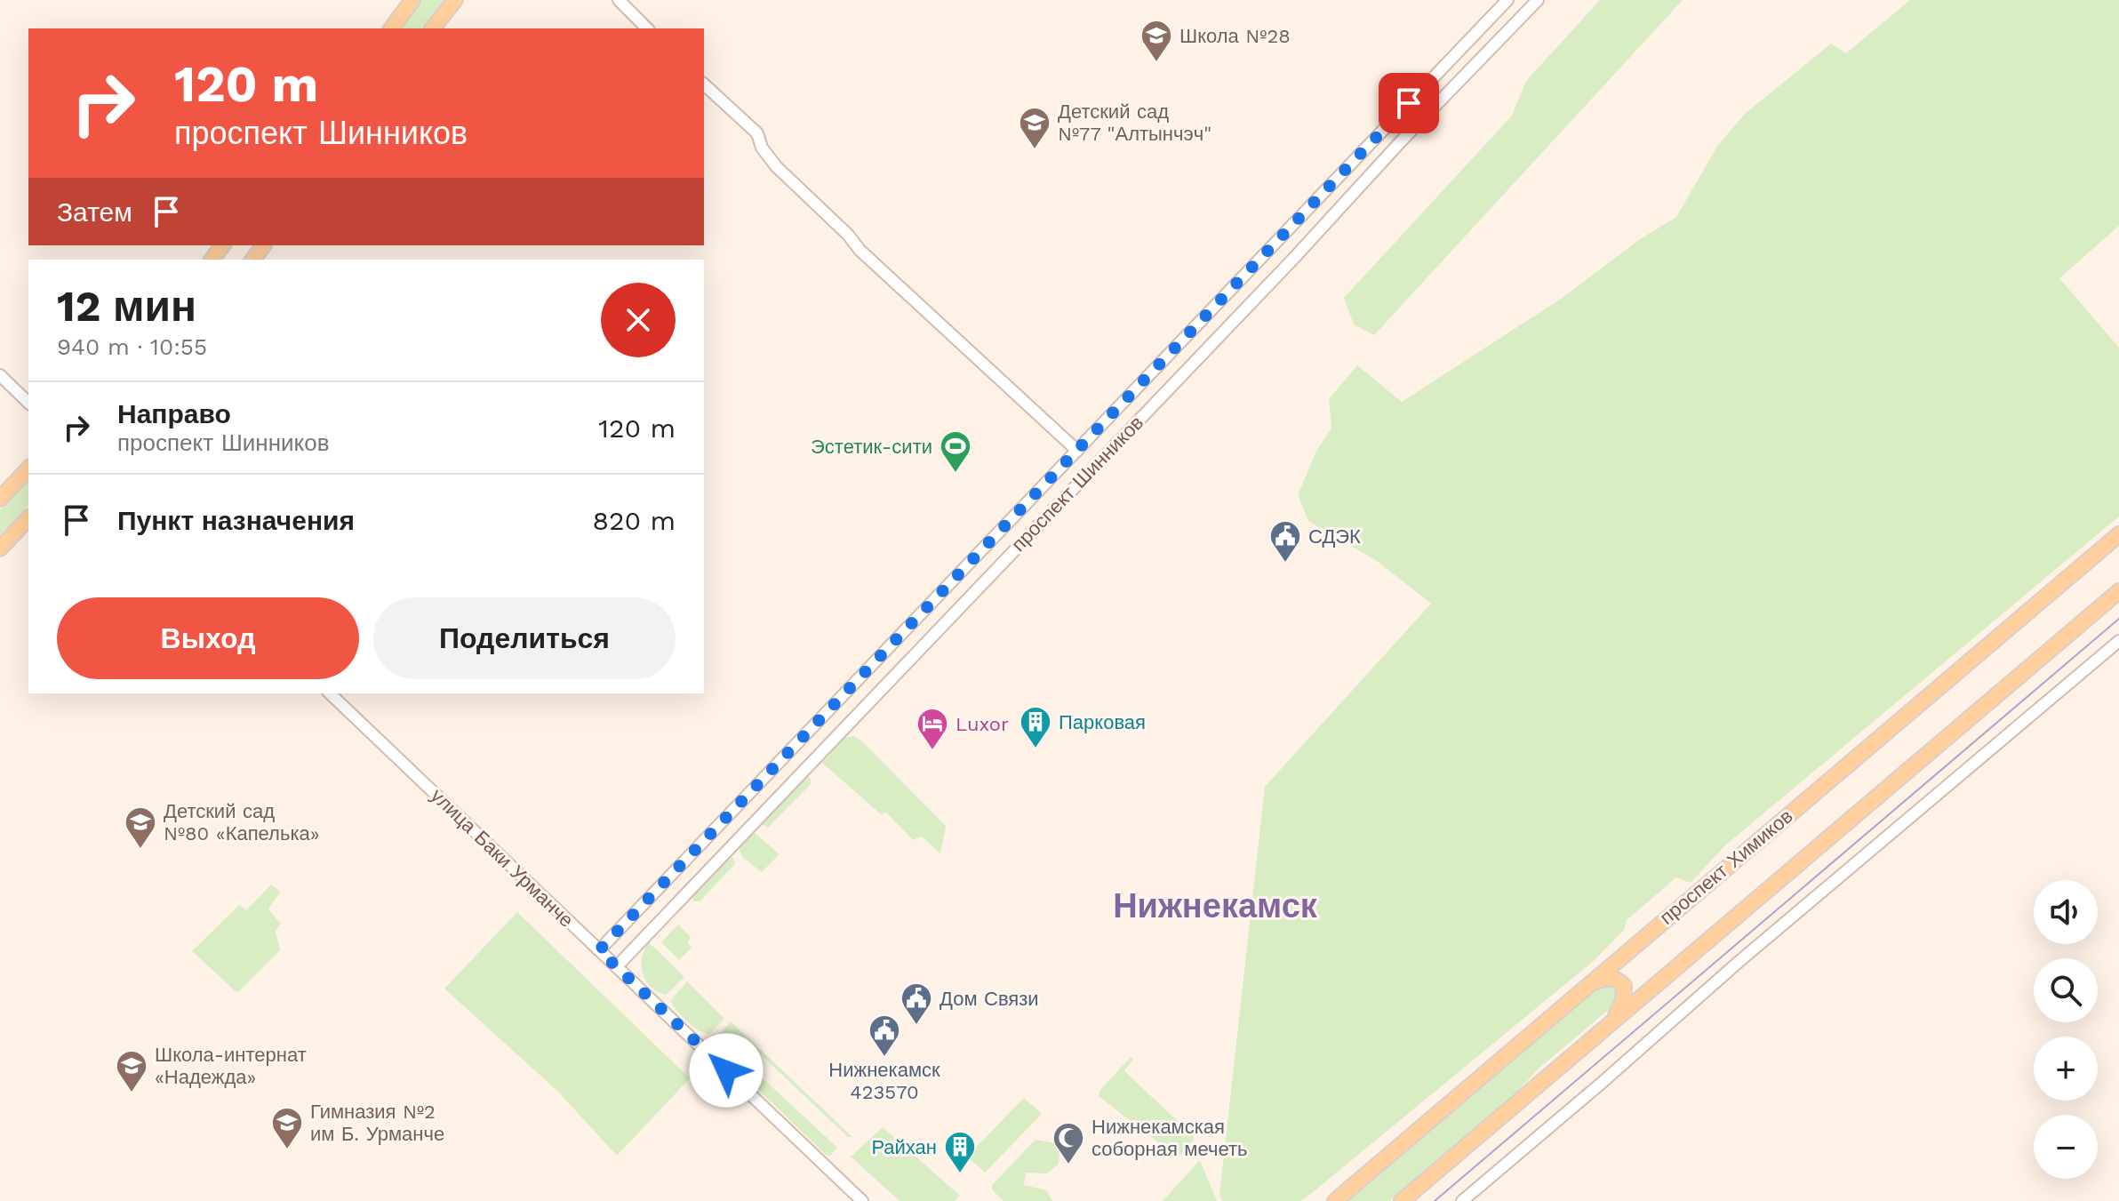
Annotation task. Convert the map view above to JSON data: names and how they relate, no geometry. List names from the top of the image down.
{
  "streets": {
    "main road": ["проспект Химиков"],
    "street": ["проспект Шинников", "улица Баки Урманче"]
  },
  "crossings": [
    ["проспект Шинников", "улица Баки Урманче"]
  ],
  "districts": ["Нижнекамск"],
  "places": {
    "school or university": [
      "Школа №28",
      "Детский сад №77 \"Алтынчэч\"",
      "Детский сад №80 «Капелька»",
      "Школа-интернат «Надежда»",
      "Гимназия №2 им Б. Урманче"
    ],
    "sports": ["Эстетик-сити"],
    "public building": ["СДЭК", "Дом Связи", "Нижнекамск 423570"],
    "building": ["Парковая", "Райхан"],
    "hotel": ["Luxor"],
    "mosque": ["Нижнекамская соборная мечеть"]
  },
  "page": {
    "turn": ["120 m", "проспект Шинников"],
    "then": "Затем",
    "heading": ["12 мин", "940 m · 10:55"],
    "list": [
      {
        "name": "Направо",
        "note": "проспект Шинников",
        "value": "120 m"
      },
      {
        "name": "Пункт назначения",
        "value": "820 m"
      }
    ],
    "buttons": ["Выход", "Поделиться"],
    "map_buttons": ["+", "−"]
  }
}
